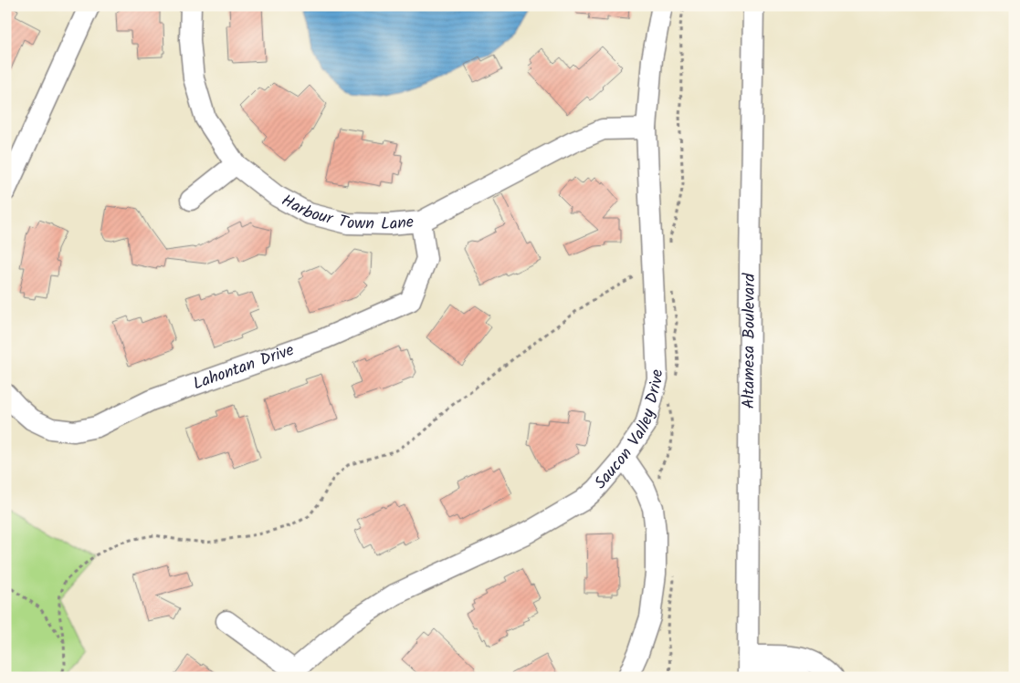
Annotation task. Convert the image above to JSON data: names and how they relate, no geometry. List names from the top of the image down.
{
  "streets": {
    "street": [
      "Harbour Town Lane",
      "Altamesa Boulevard",
      "Lahontan Drive",
      "Saucon Valley Drive"
    ]
  },
  "crossings": [
    ["Harbour Town Lane", "Lahontan Drive"],
    ["Harbour Town Lane", "Saucon Valley Drive"]
  ]
}
